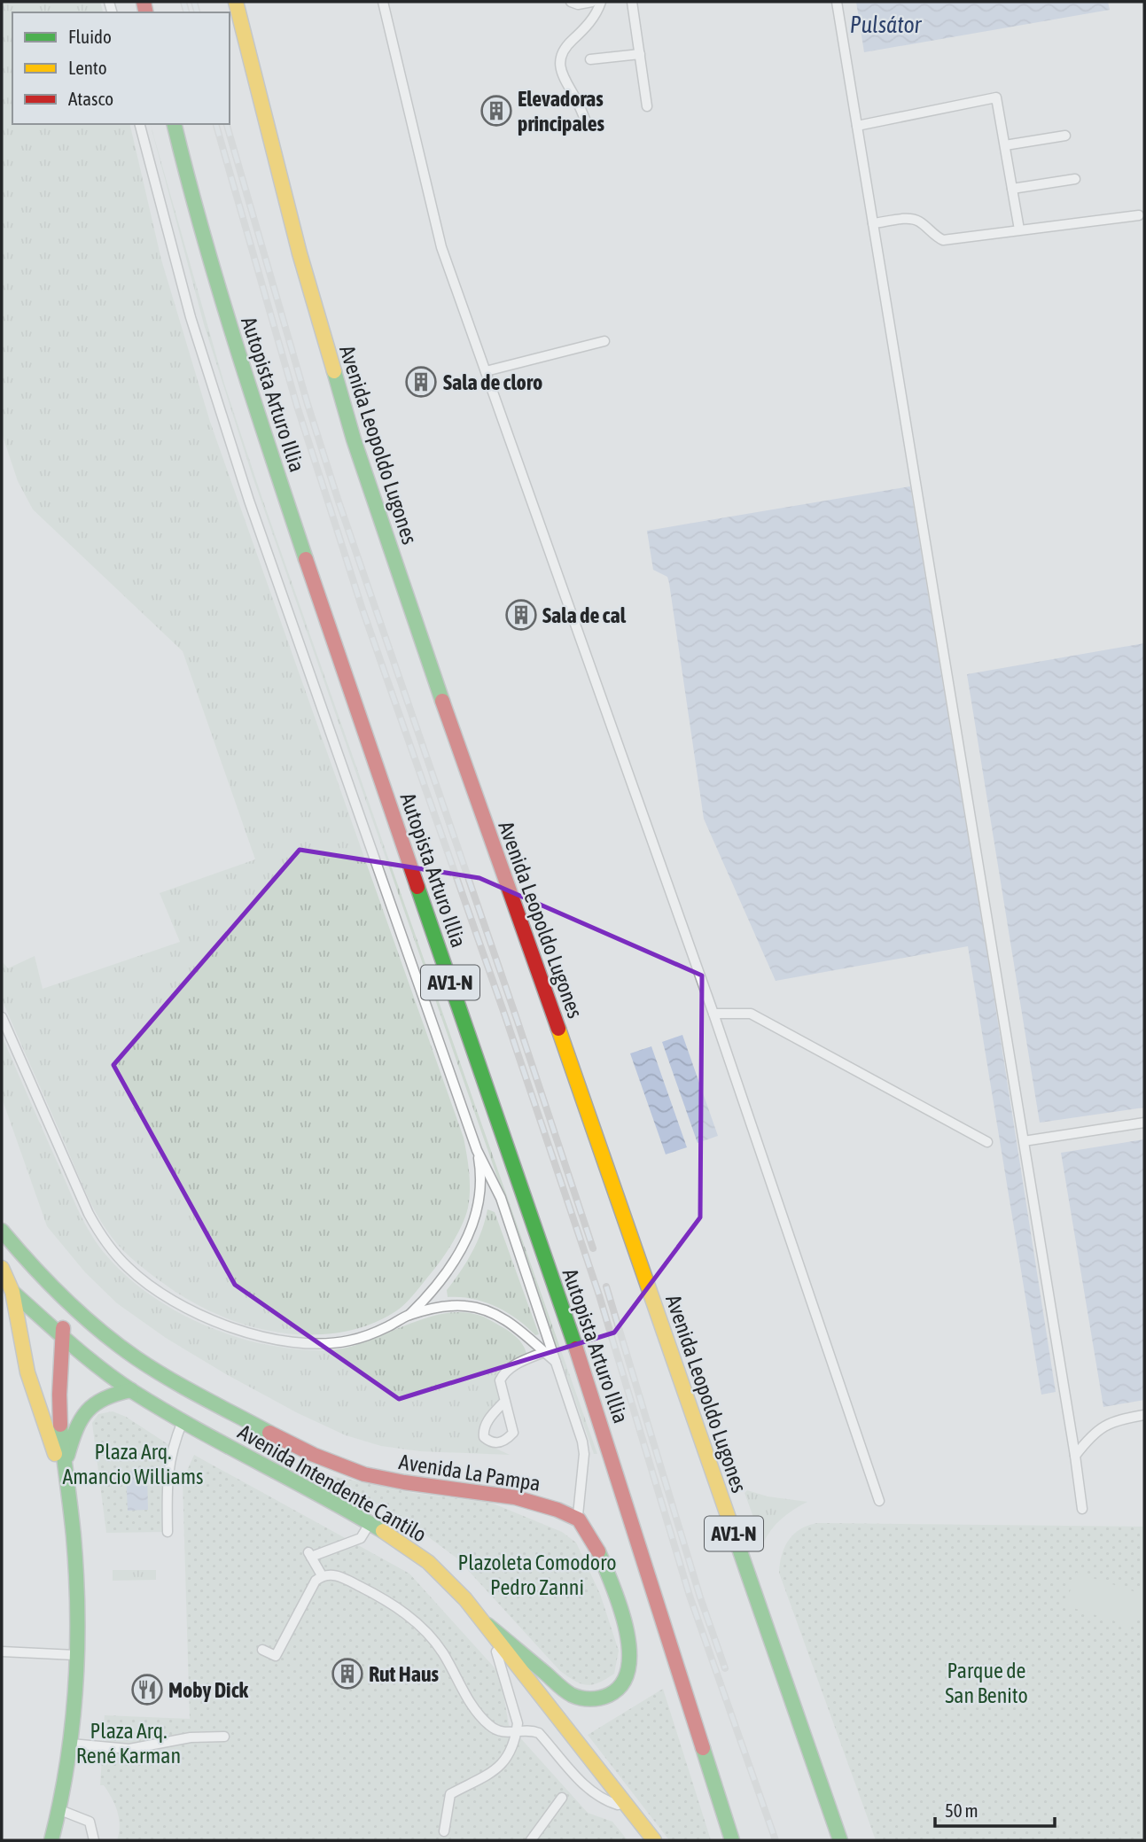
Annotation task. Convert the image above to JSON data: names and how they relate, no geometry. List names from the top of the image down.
{
  "streets": {
    "main road": [
      "Autopista Arturo Illia",
      "Avenida Leopoldo Lugones",
      "AV1-N",
      "Avenida La Pampa",
      "Avenida Intendente Cantilo"
    ]
  },
  "water": ["Pulsátor"],
  "parks": [
    "Plaza Arq. Amancio Williams",
    "Plazoleta Comodoro Pedro Zanni",
    "Parque de San Benito",
    "Plaza Arq. René Karman"
  ],
  "places": {
    "building": [
      "Elevadoras principales",
      "Sala de cloro",
      "Sala de cal",
      "Rut Haus"
    ],
    "restaurant": ["Moby Dick"]
  },
  "legend": ["Fluido", "Lento", "Atasco"],
  "scale_bar": "50 m"
}
